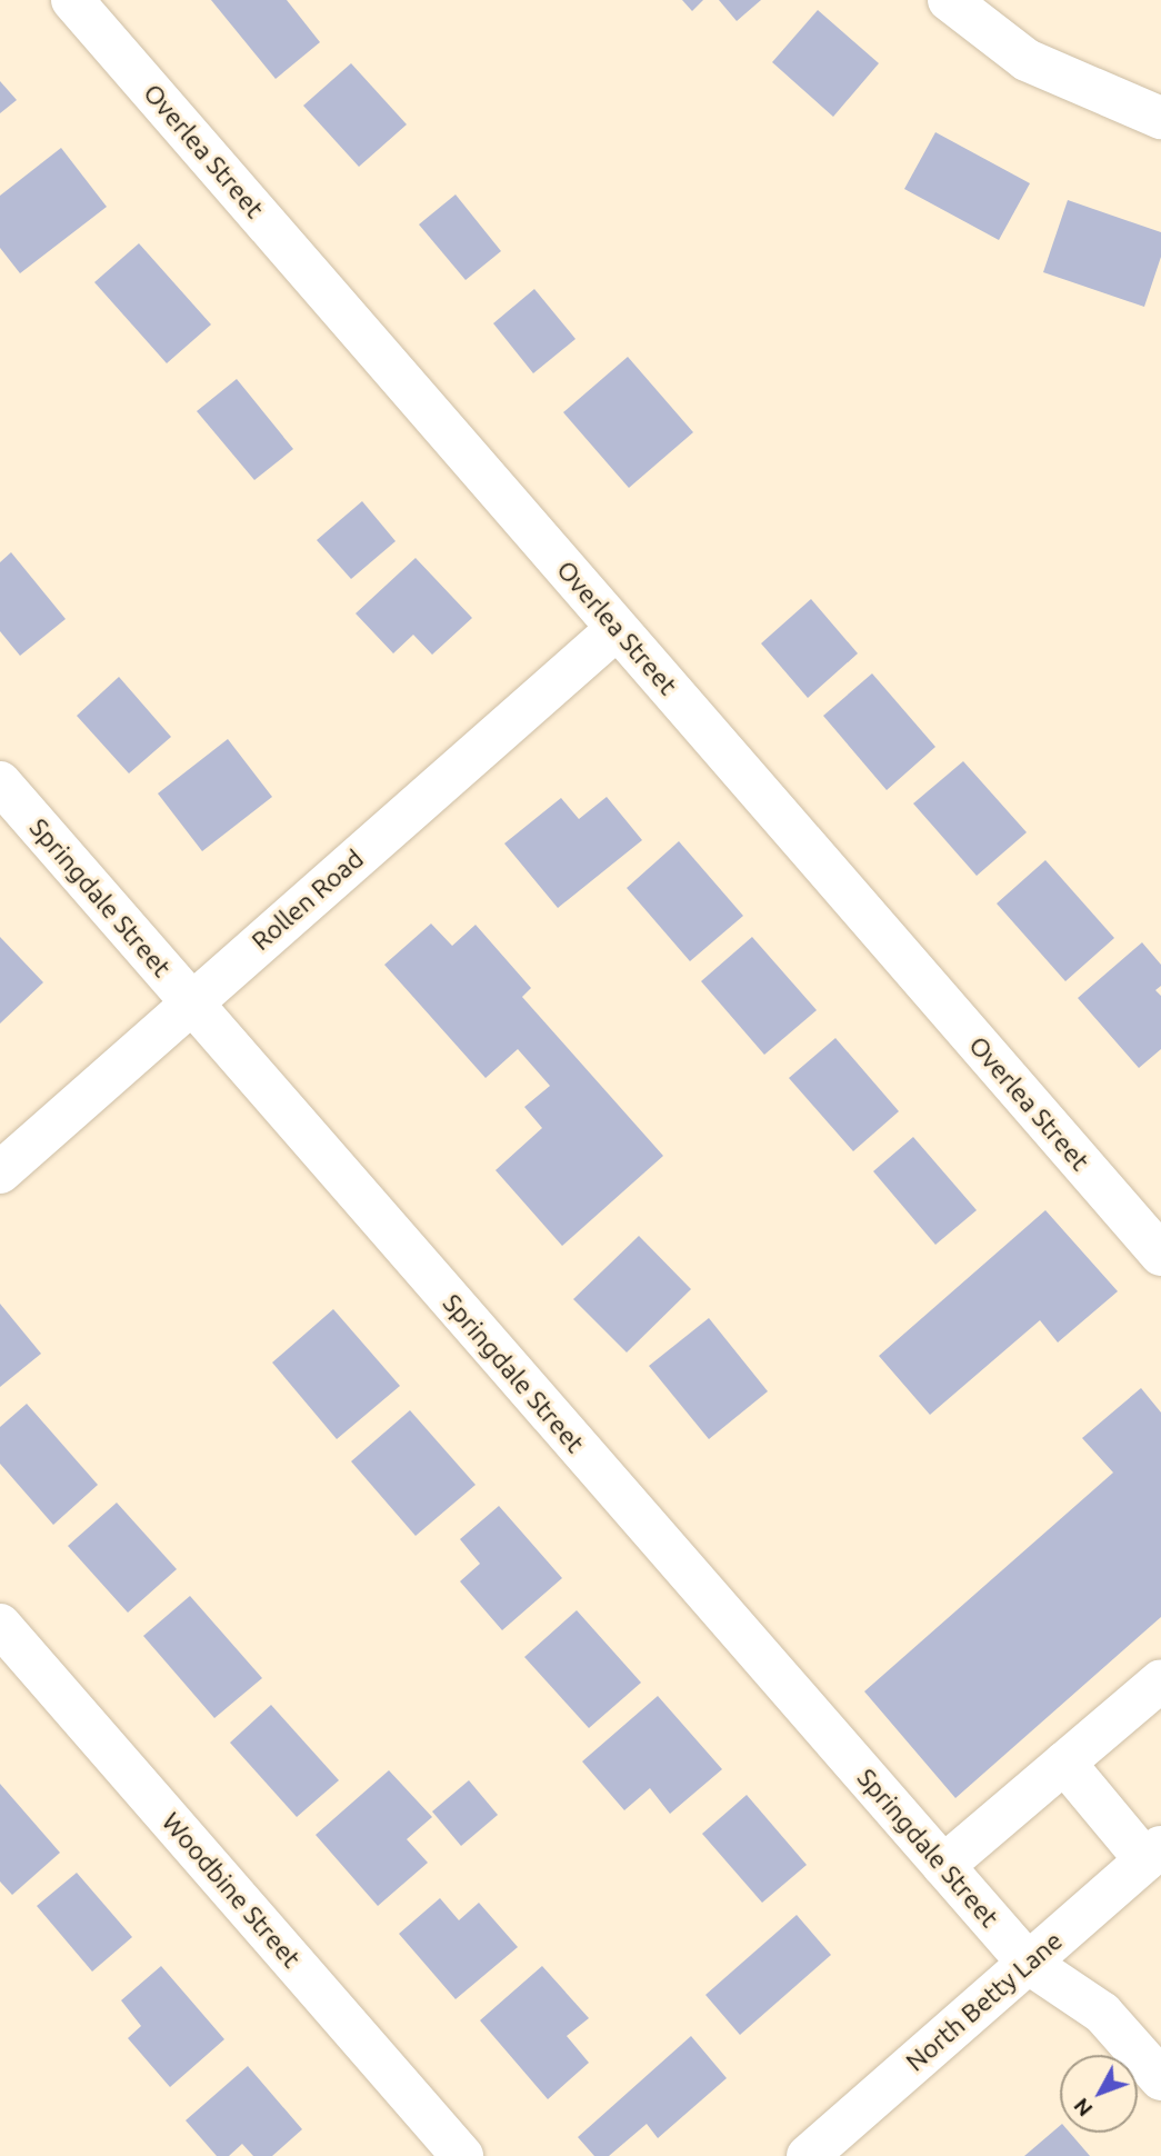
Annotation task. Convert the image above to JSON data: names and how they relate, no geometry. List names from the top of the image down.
{
  "streets": {
    "street": [
      "Overlea Street",
      "Springdale Street",
      "Rollen Road",
      "Woodbine Street",
      "North Betty Lane"
    ]
  },
  "crossings": [
    ["Overlea Street", "Rollen Road"],
    ["Springdale Street", "Rollen Road"],
    ["Springdale Street", "North Betty Lane"]
  ],
  "north": "bottom left"
}
